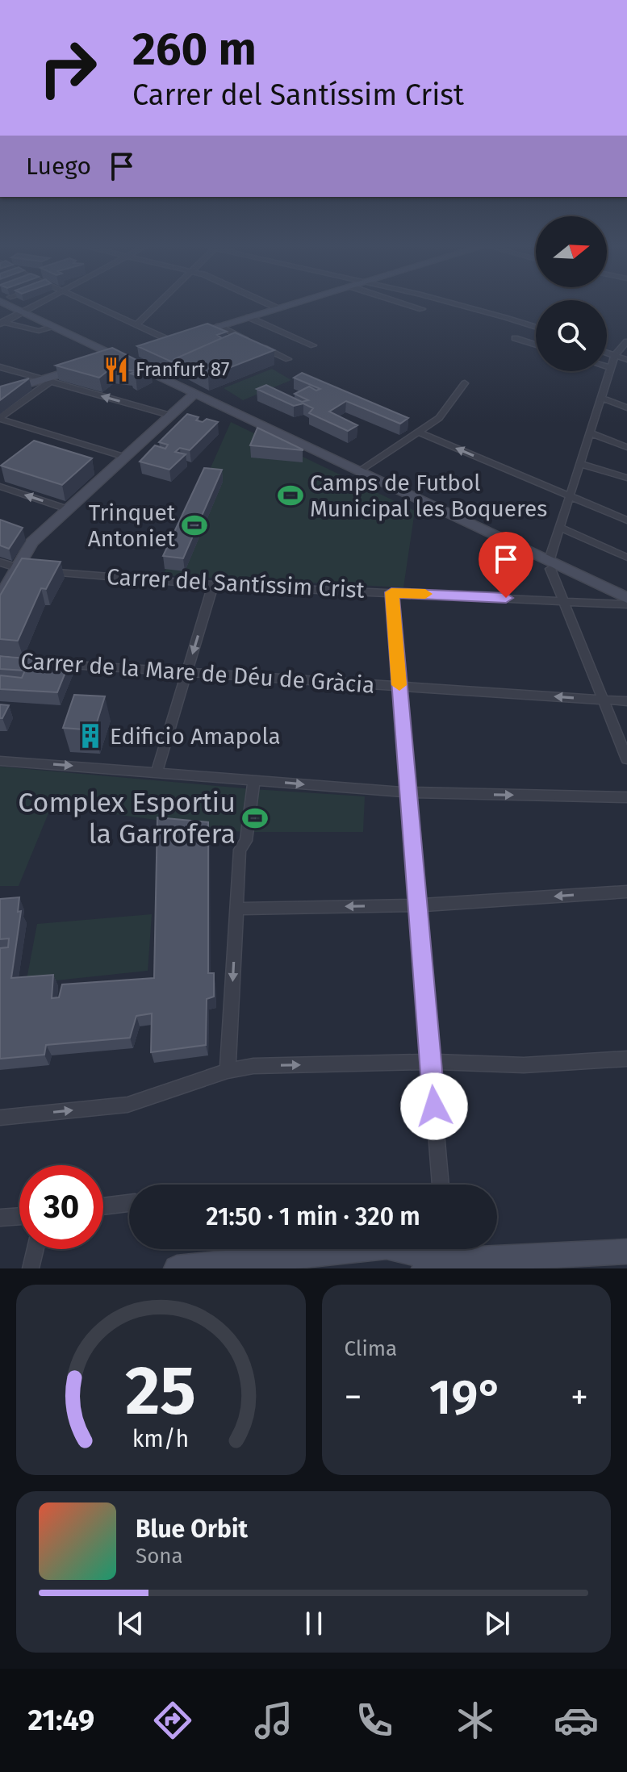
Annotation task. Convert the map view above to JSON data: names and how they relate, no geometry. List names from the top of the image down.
{
  "streets": {
    "street": ["Carrer del Santíssim Crist", "Carrer de la Mare de Déu de Gràcia"]
  },
  "one_way": ["Carrer de la Mare de Déu de Gràcia"],
  "places": {
    "restaurant": ["Franfurt 87"],
    "sports": ["Camps de Futbol Municipal les Boqueres", "Trinquet Antoniet", "Complex Esportiu la Garrofera"],
    "building": ["Edificio Amapola"]
  },
  "north": "right",
  "page": {
    "turn": ["260 m", "Carrer del Santíssim Crist"],
    "then": "Luego",
    "limit": "30",
    "trip": "21:50 · 1 min · 320 m",
    "tile": "Clima",
    "heat": ["−", "19°", "+"],
    "song": ["Blue Orbit", "Sona"],
    "tabs": "21:49",
    "gauge": ["25", "km/h"]
  }
}
